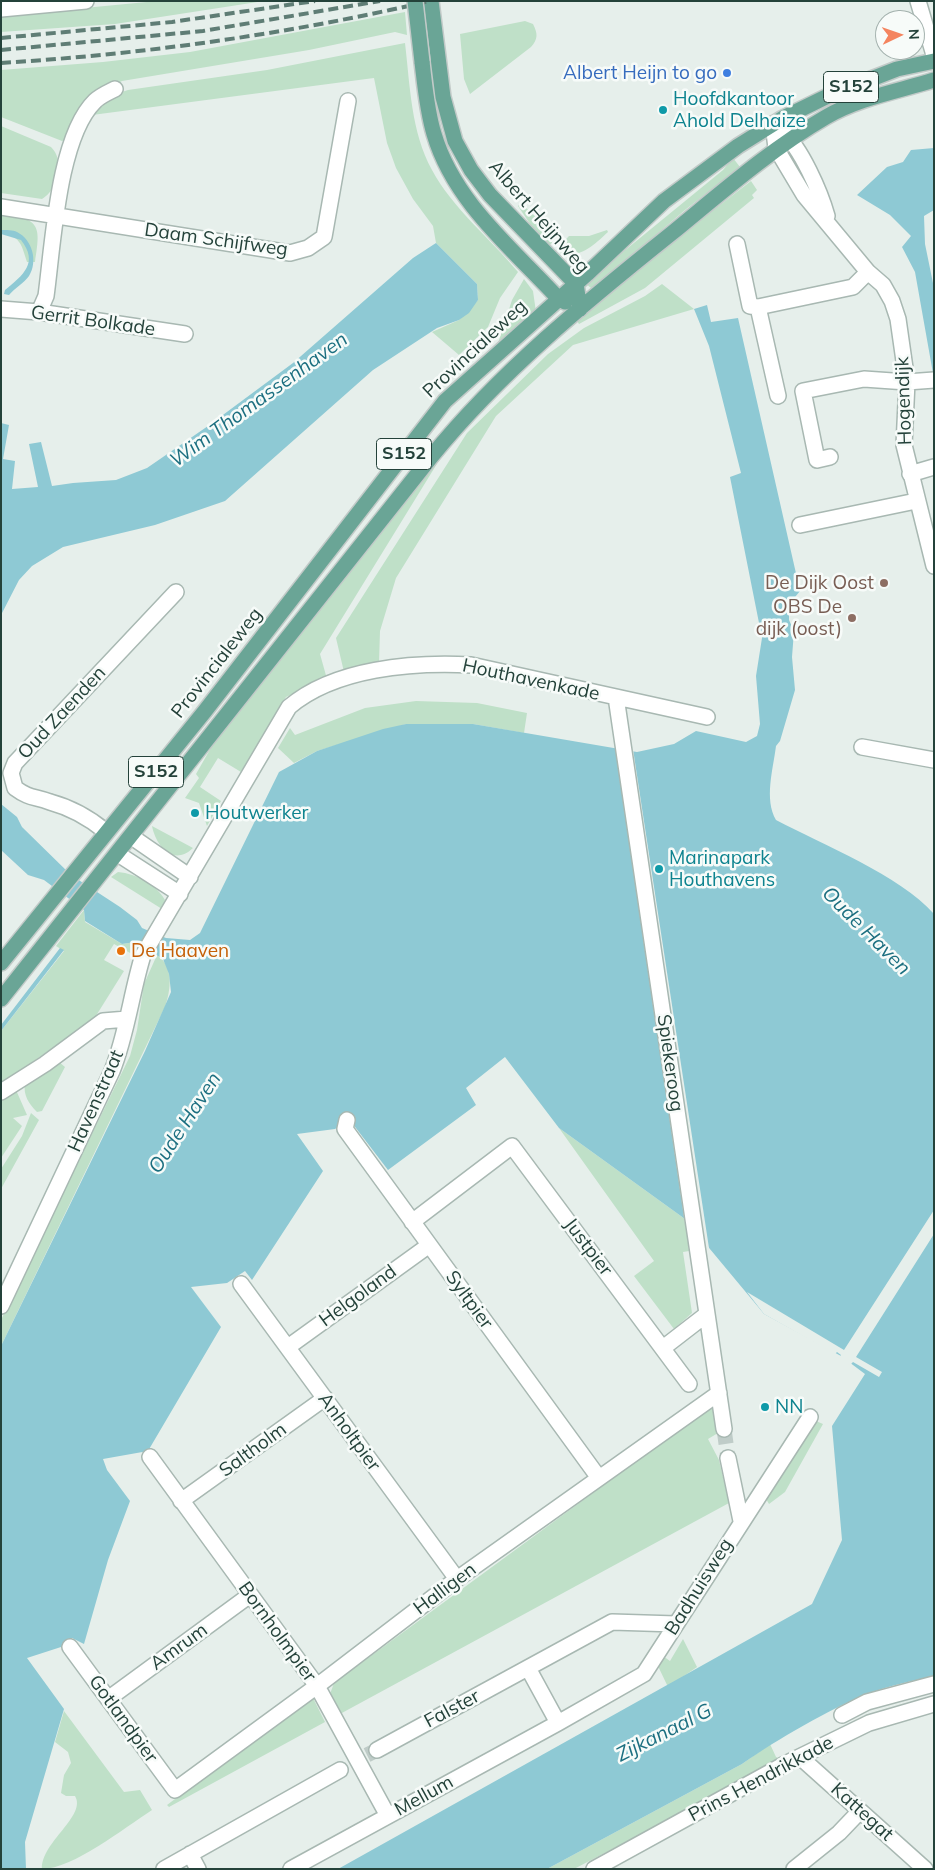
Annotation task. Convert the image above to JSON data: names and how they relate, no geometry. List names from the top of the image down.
{
  "streets": {
    "main road": ["S152", "Albert Heijnweg", "Provincialeweg"],
    "street": [
      "Daam Schijfweg",
      "Gerrit Bolkade",
      "Hogendijk",
      "Houthavenkade",
      "Oud Zaenden",
      "Spiekeroog",
      "Havenstraat",
      "Justpier",
      "Helgoland",
      "Syltpier",
      "Anholtpier",
      "Saltholm",
      "Badhuisweg",
      "Halligen",
      "Bornholmpier",
      "Amrum",
      "Falster",
      "Gotlandpier",
      "Prins Hendrikkade",
      "Mellum",
      "Kattegat"
    ]
  },
  "crossings": [
    ["S152", "Albert Heijnweg"],
    ["S152", "Hogendijk"],
    ["Albert Heijnweg", "Provincialeweg"],
    ["Provincialeweg", "Hogendijk"],
    ["Provincialeweg", "Oud Zaenden"],
    ["Houthavenkade", "Spiekeroog"],
    ["Houthavenkade", "Havenstraat"],
    ["Spiekeroog", "Halligen"],
    ["Justpier", "Syltpier"],
    ["Helgoland", "Syltpier"],
    ["Helgoland", "Anholtpier"],
    ["Syltpier", "Halligen"],
    ["Anholtpier", "Saltholm"],
    ["Anholtpier", "Halligen"],
    ["Saltholm", "Bornholmpier"],
    ["Badhuisweg", "Falster"],
    ["Badhuisweg", "Mellum"],
    ["Halligen", "Bornholmpier"],
    ["Halligen", "Gotlandpier"],
    ["Bornholmpier", "Amrum"],
    ["Bornholmpier", "Falster"],
    ["Bornholmpier", "Mellum"],
    ["Amrum", "Gotlandpier"],
    ["Prins Hendrikkade", "Kattegat"]
  ],
  "water": ["Wim Thomassenhaven", "Oude Haven", "Zijkanaal G"],
  "places": [
    "Albert Heijn to go",
    "Hoofdkantoor Ahold Delhaize",
    "De Dijk Oost",
    "OBS De dijk (oost)",
    "Houtwerker",
    "Marinapark Houthavens",
    "De Haaven",
    "NN"
  ],
  "north": "right"
}
